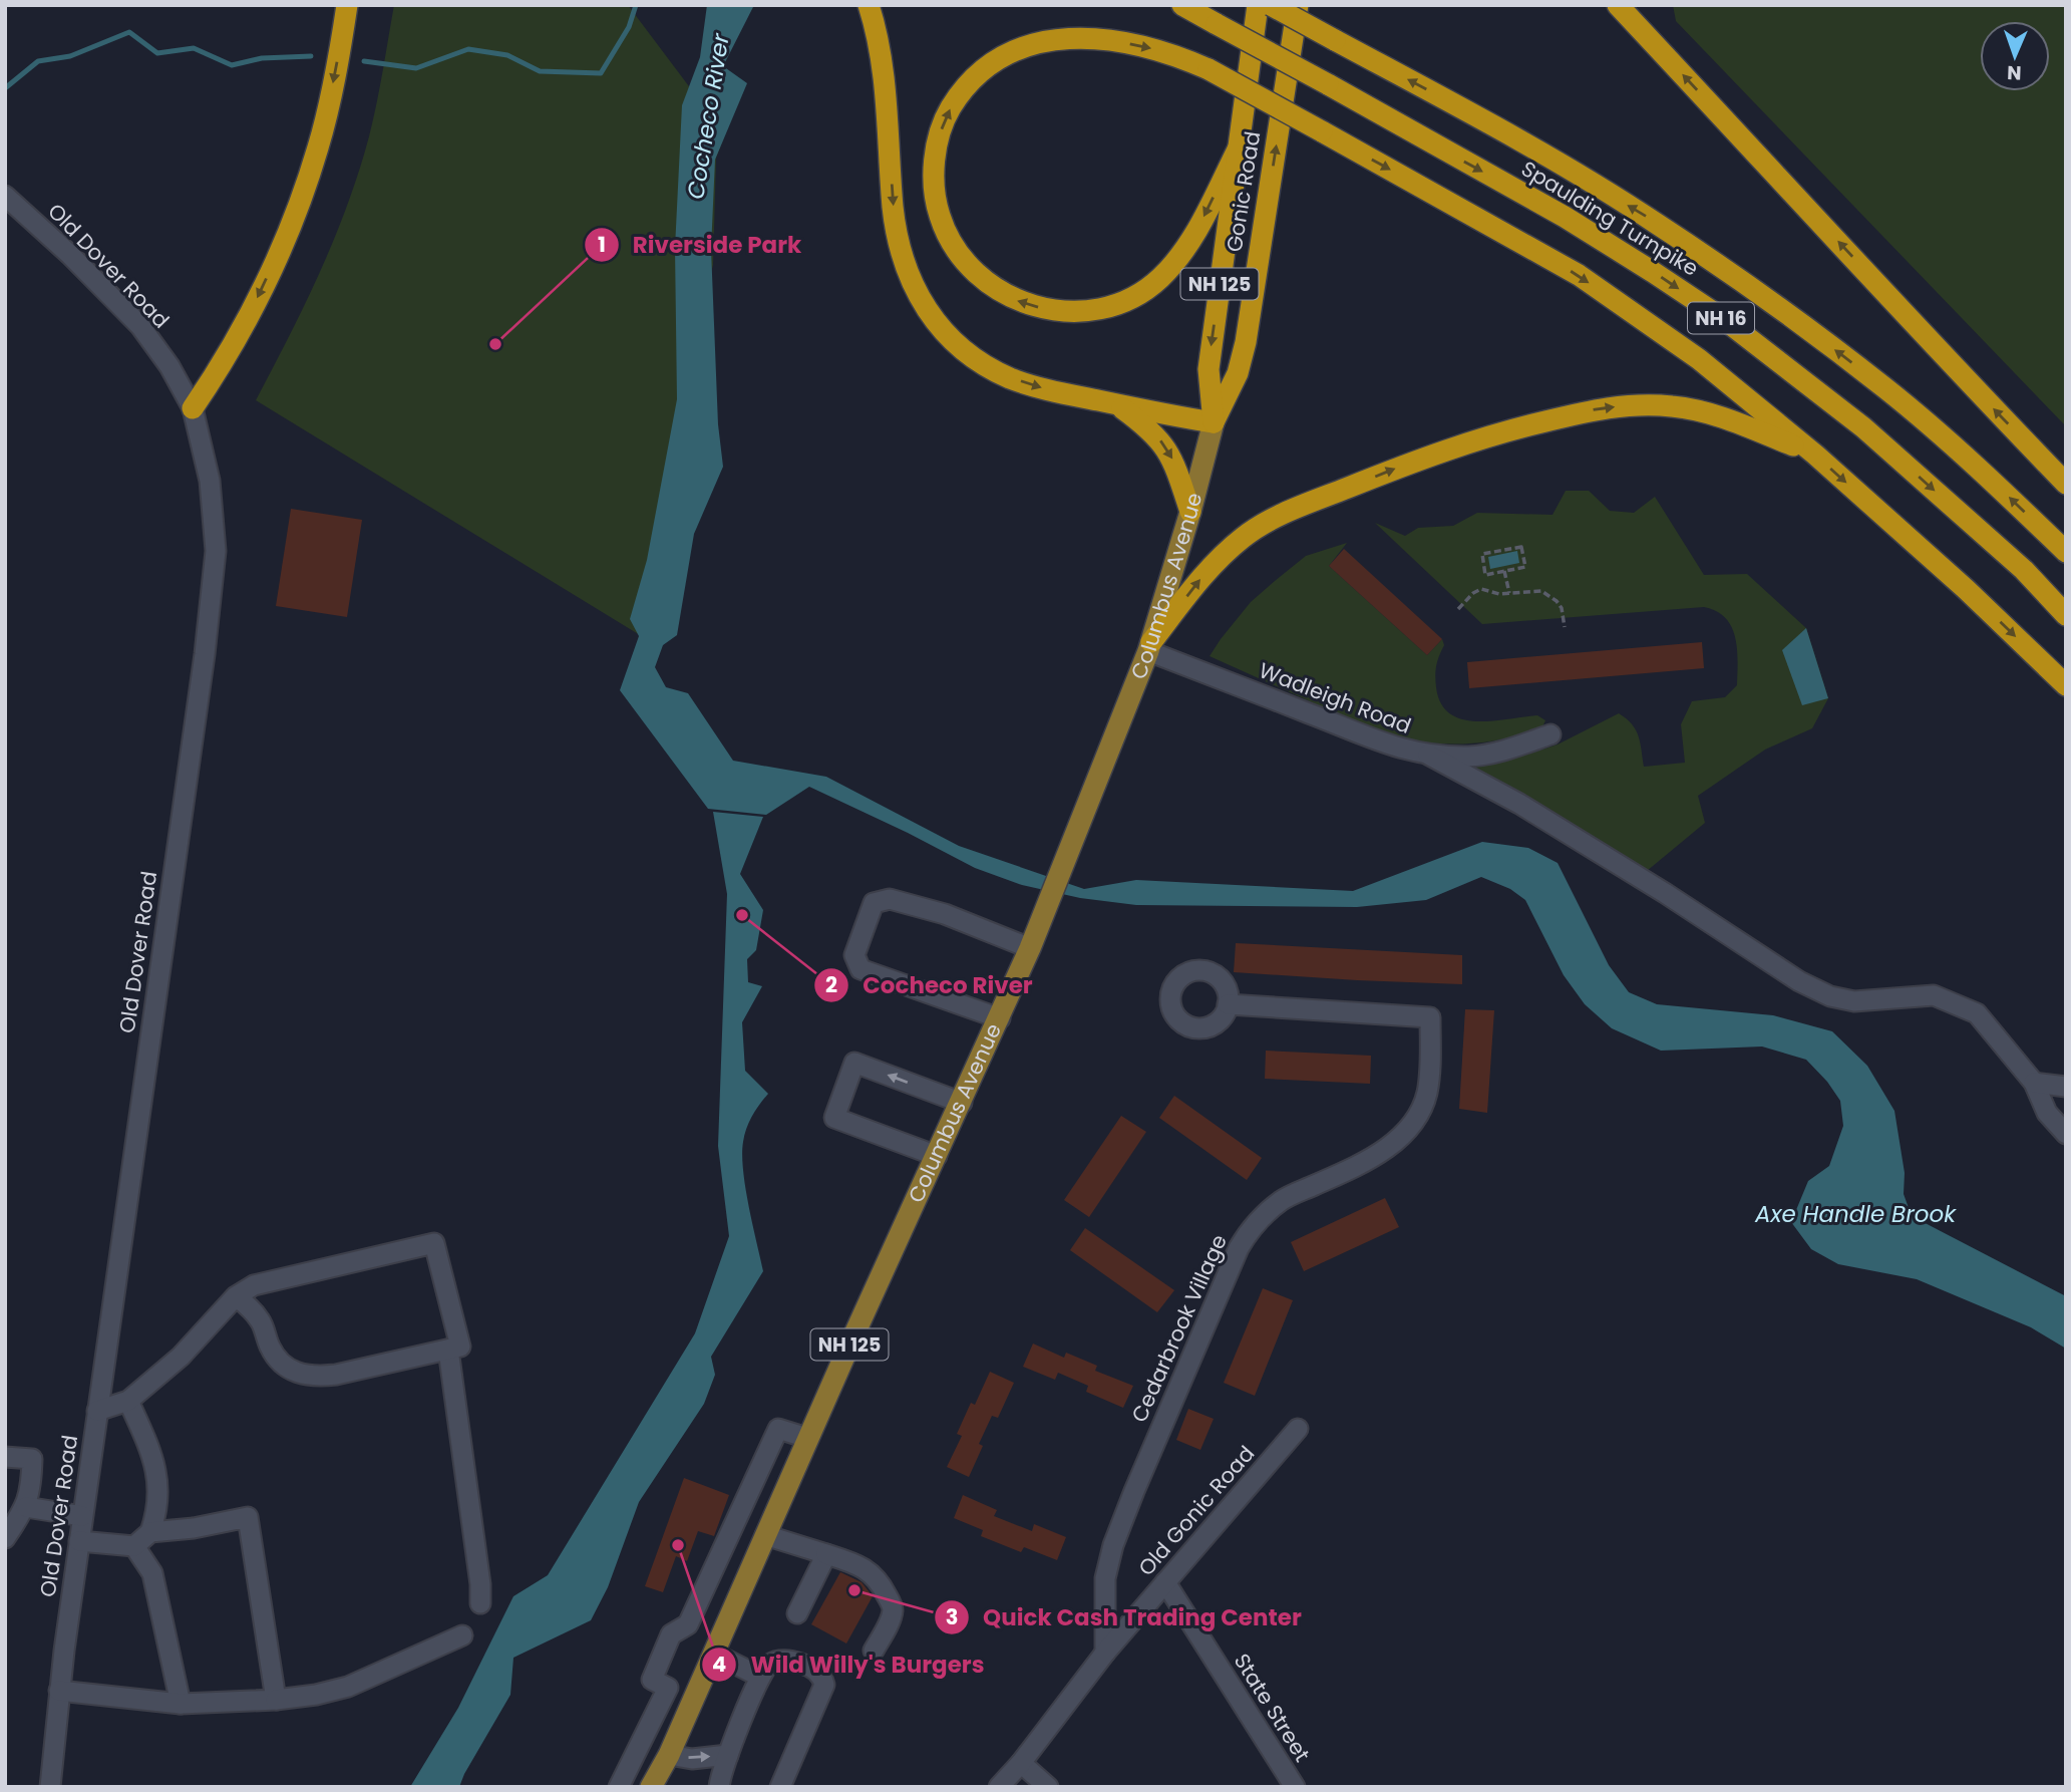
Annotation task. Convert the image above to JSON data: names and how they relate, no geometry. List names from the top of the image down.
{
  "streets": {
    "highway": [
      "Gonic Road",
      "Spaulding Turnpike",
      "NH 125",
      "NH 16"
    ],
    "main road": ["Columbus Avenue"],
    "street": [
      "Old Dover Road",
      "Wadleigh Road",
      "Cedarbrook Village",
      "Old Gonic Road",
      "State Street"
    ]
  },
  "crossings": [
    ["Gonic Road", "Columbus Avenue"],
    ["Columbus Avenue", "Wadleigh Road"],
    ["Cedarbrook Village", "Old Gonic Road"],
    ["Old Gonic Road", "State Street"]
  ],
  "water": ["Cocheco River", "Axe Handle Brook"],
  "places": [
    "Riverside Park",
    "Cocheco River",
    "Wild Willy's Burgers",
    "Quick Cash Trading Center"
  ],
  "north": "bottom"
}
